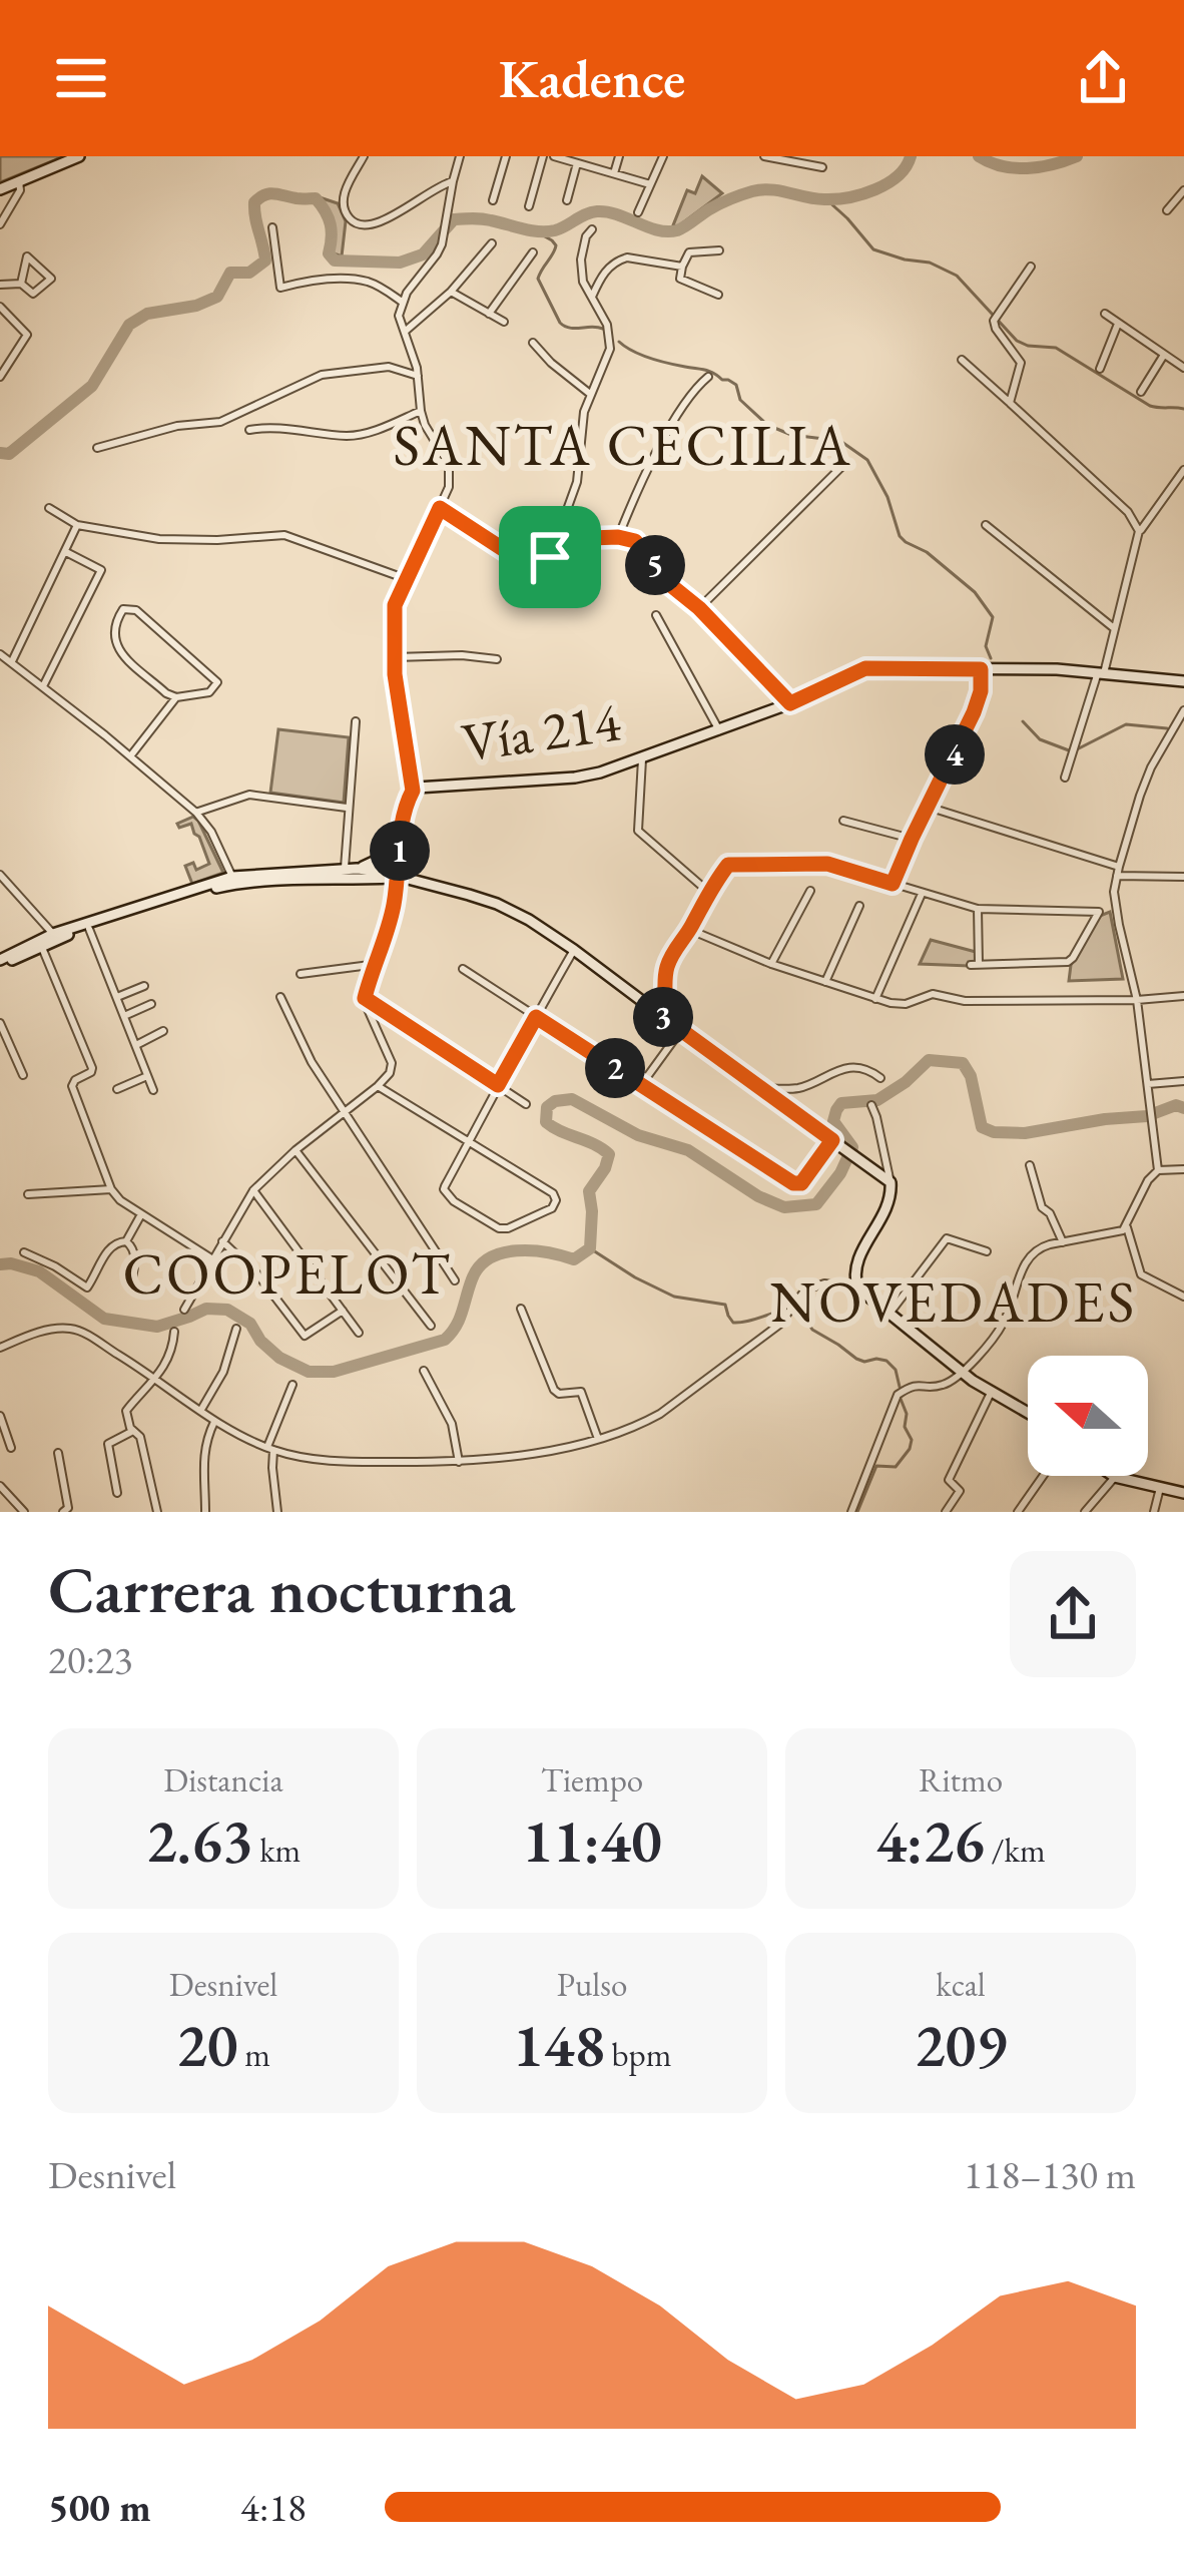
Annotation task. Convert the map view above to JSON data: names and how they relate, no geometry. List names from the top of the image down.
{
  "streets": {
    "main road": ["Vía 214"]
  },
  "districts": ["SANTA CECILIA", "COOPELOT", "NOVEDADES"],
  "north": "left",
  "page": {
    "header": "Kadence",
    "pins": [
      "5",
      "4",
      "1",
      "3",
      "2"
    ],
    "heading": ["Carrera nocturna", "20:23"],
    "stats": [
      ["Distancia", "2.63 km"],
      ["Tiempo", "11:40"],
      ["Ritmo", "4:26 /km"],
      ["Desnivel", "20 m"],
      ["Pulso", "148 bpm"],
      ["kcal", "209"]
    ],
    "chart": ["Desnivel", "118–130 m"],
    "list": [
      {
        "name": "500 m",
        "note": "4:18"
      }
    ]
  }
}
